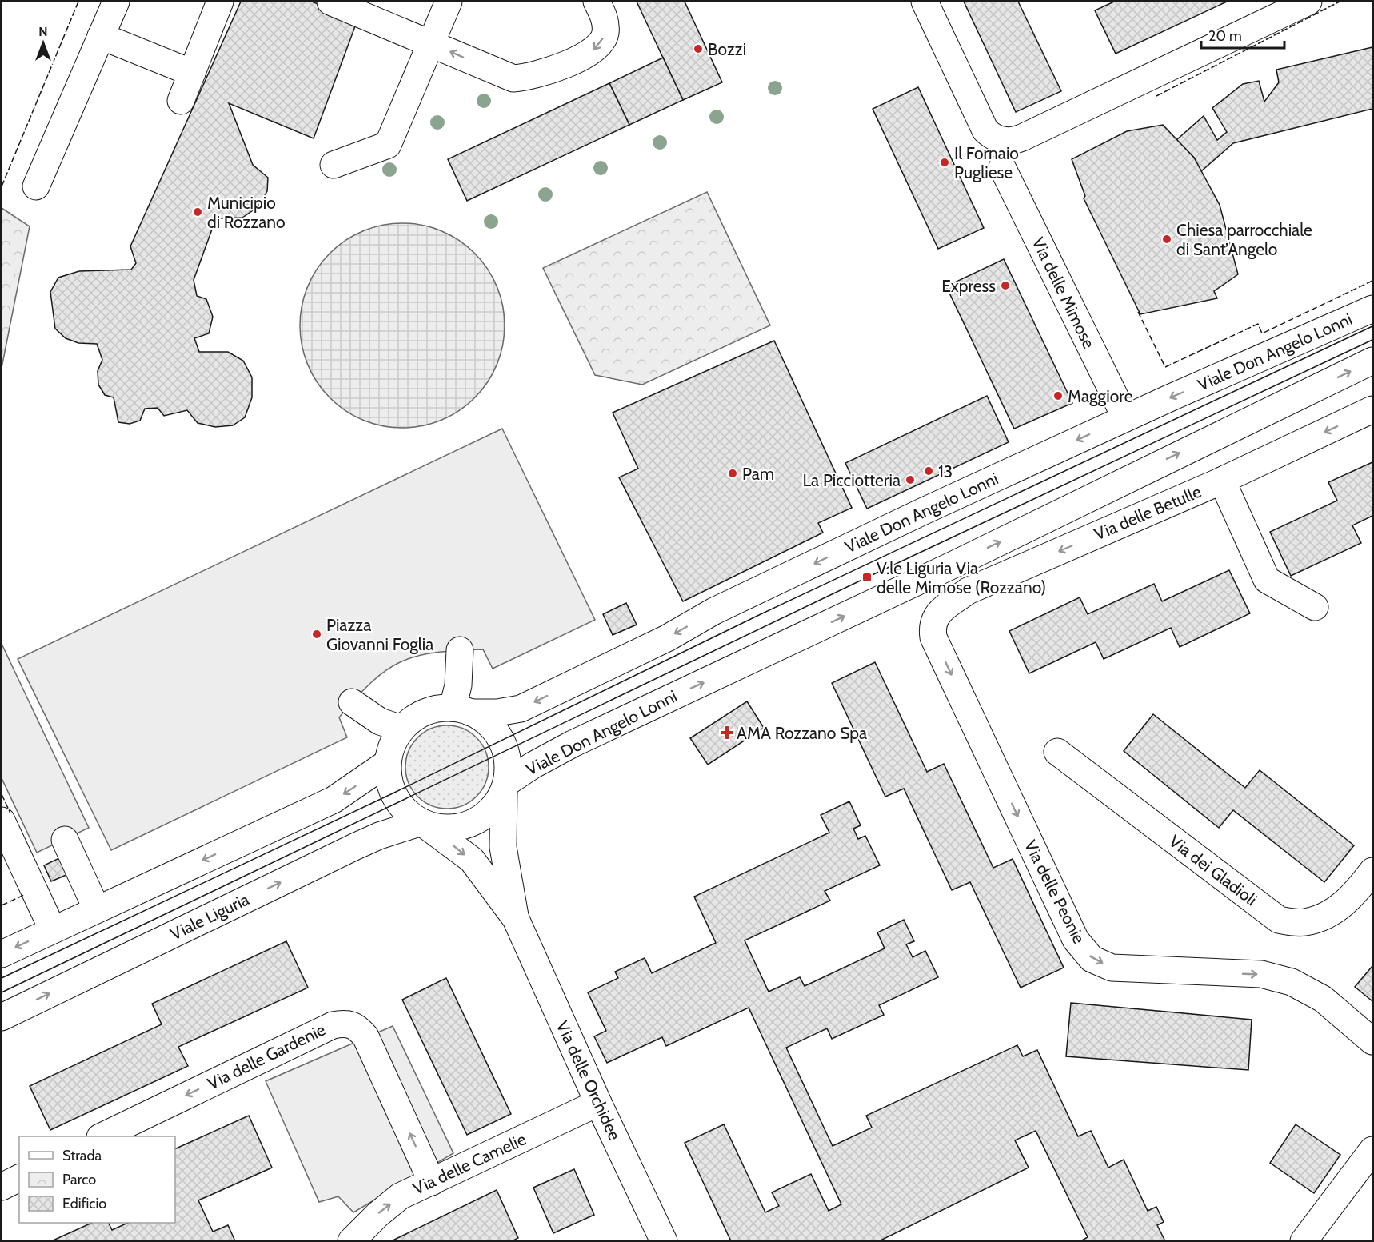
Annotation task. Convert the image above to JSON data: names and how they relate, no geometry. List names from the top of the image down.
{
  "streets": {
    "street": [
      "Via delle Mimose",
      "Viale Don Angelo Lonni",
      "Via delle Betulle",
      "Via dei Gladioli",
      "Via delle Peonie",
      "Viale Liguria",
      "Via delle Gardenie",
      "Via delle Orchidee",
      "Via delle Camelie"
    ]
  },
  "crossings": [
    ["Via delle Mimose", "Viale Don Angelo Lonni"],
    ["Viale Don Angelo Lonni", "Viale Liguria"],
    ["Viale Don Angelo Lonni", "Via delle Orchidee"],
    ["Via delle Betulle", "Via delle Peonie"],
    ["Viale Liguria", "Via delle Orchidee"],
    ["Via delle Gardenie", "Via delle Camelie"],
    ["Via delle Orchidee", "Via delle Camelie"]
  ],
  "one_way": ["Via delle Betulle", "Via delle Peonie"],
  "places": {
    "other": [
      "Bozzi",
      "Il Fornaio Pugliese",
      "Municipio di Rozzano",
      "Chiesa parrocchiale di Sant’Angelo",
      "Express",
      "Maggiore",
      "13",
      "Pam",
      "La Picciotteria",
      "Piazza Giovanni Foglia"
    ],
    "transit": ["V.le Liguria Via delle Mimose (Rozzano)"],
    "health": ["AMA Rozzano Spa"]
  },
  "legend": ["Strada", "Parco", "Edificio"],
  "scale_bar": "20 m",
  "north": "top"
}
